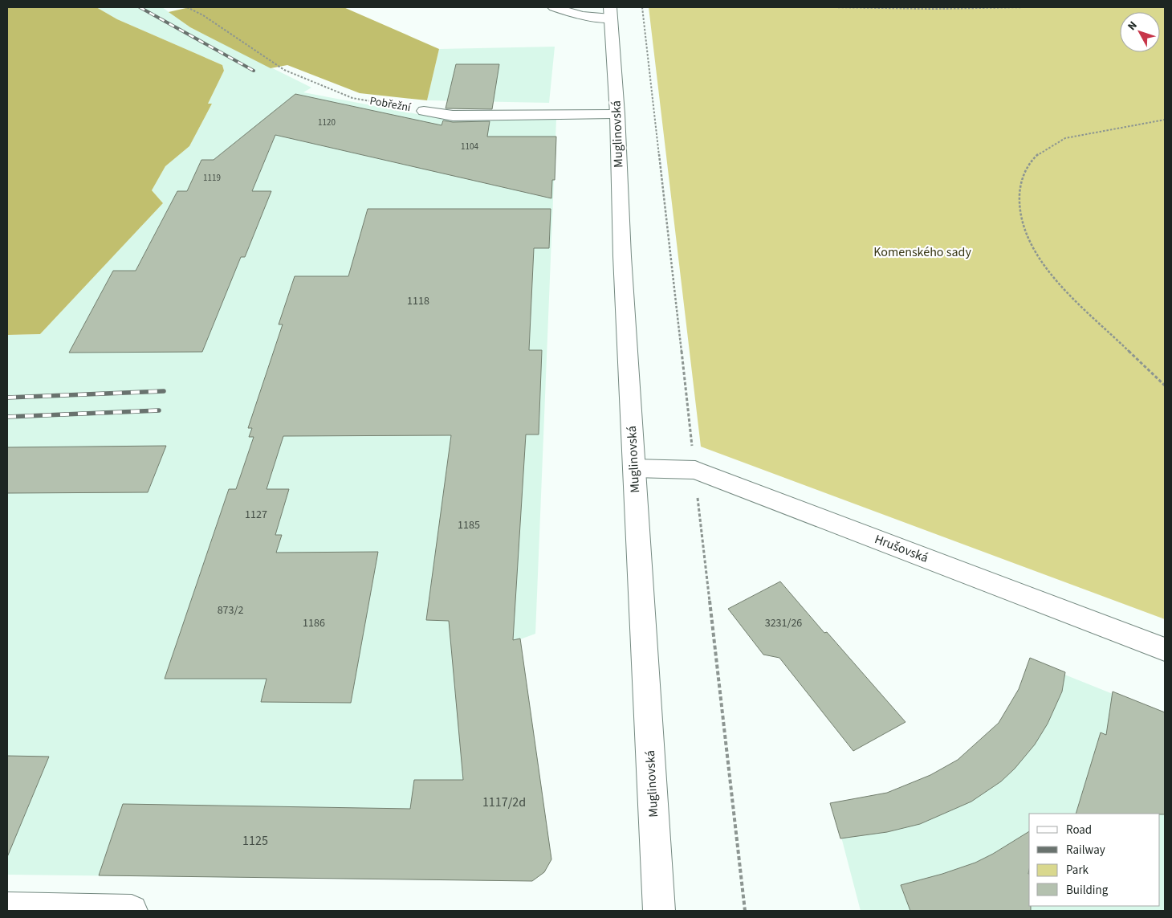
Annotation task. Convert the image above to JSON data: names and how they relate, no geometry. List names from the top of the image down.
{
  "streets": {
    "main road": ["Pobřežní", "Muglinovská", "Hrušovská"]
  },
  "crossings": [
    ["Pobřežní", "Muglinovská"],
    ["Muglinovská", "Hrušovská"]
  ],
  "parks": ["Komenského sady"],
  "house_numbers": [
    "1120",
    "1104",
    "1119",
    "1118",
    "1127",
    "1185",
    "873/2",
    "1186",
    "3231/26",
    "1117/2d",
    "1125"
  ],
  "legend": [
    "Road",
    "Railway",
    "Park",
    "Building"
  ],
  "north": "top left"
}
